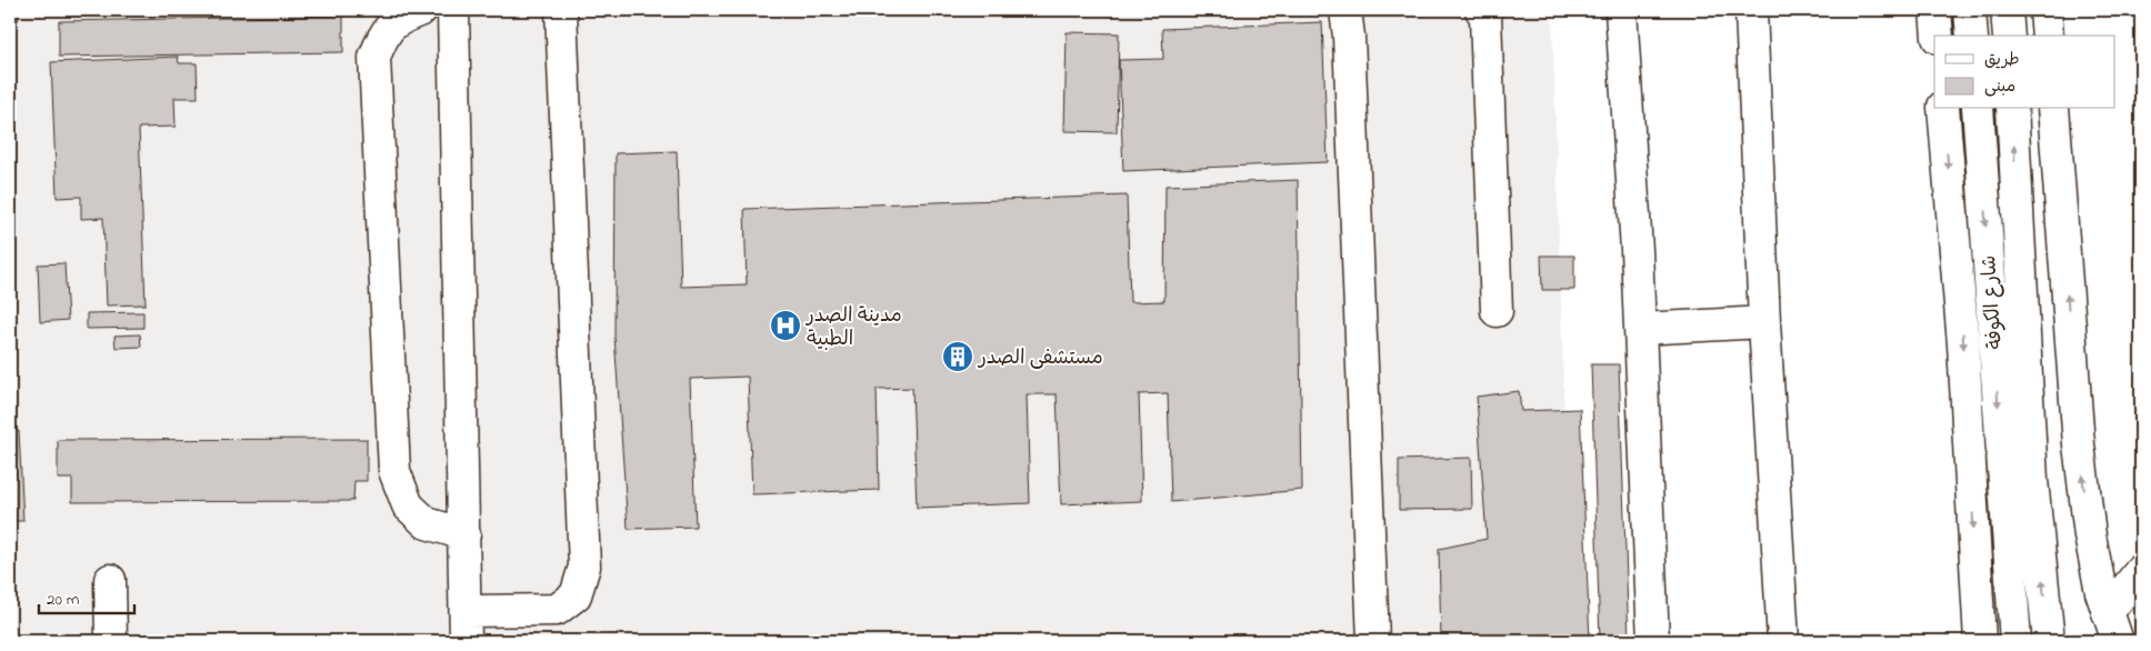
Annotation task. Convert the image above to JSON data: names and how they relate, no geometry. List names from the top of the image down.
{
  "streets": {
    "main road": ["شارع الكوفة"]
  },
  "places": {
    "hospital": ["مدينة الصدر الطبية"],
    "building": ["مستشفى الصدر"]
  },
  "legend": ["طريق", "مبنى"],
  "scale_bar": "20 m"
}
